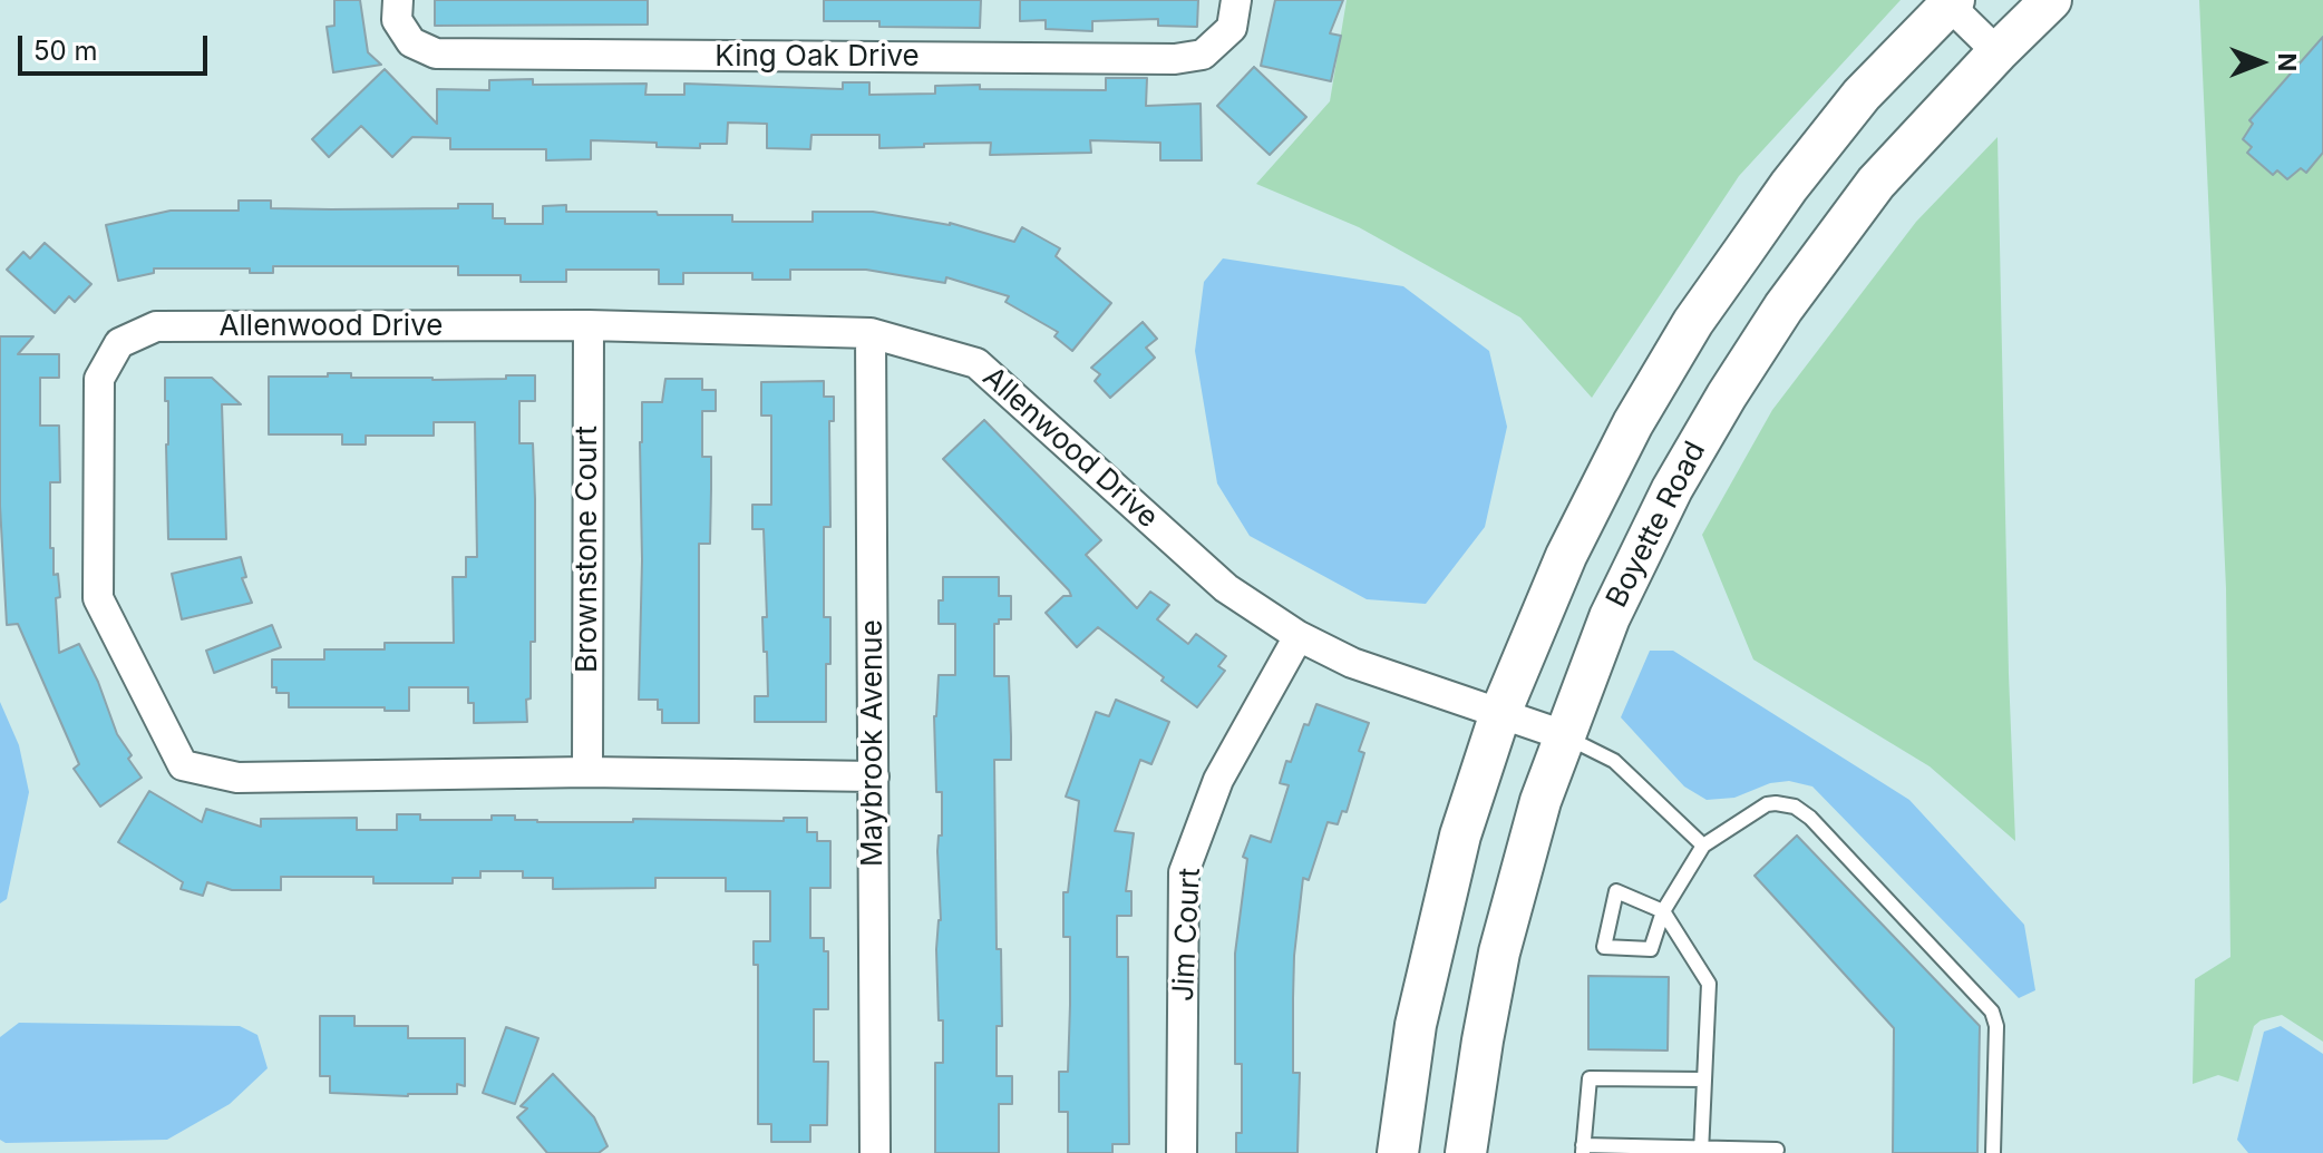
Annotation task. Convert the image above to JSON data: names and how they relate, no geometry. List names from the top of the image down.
{
  "streets": {
    "main road": ["Boyette Road"],
    "street": [
      "King Oak Drive",
      "Allenwood Drive",
      "Brownstone Court",
      "Maybrook Avenue",
      "Jim Court"
    ]
  },
  "crossings": [
    ["Allenwood Drive", "Boyette Road"],
    ["Allenwood Drive", "Brownstone Court"],
    ["Allenwood Drive", "Maybrook Avenue"],
    ["Allenwood Drive", "Jim Court"]
  ],
  "scale_bar": "50 m",
  "north": "right"
}
